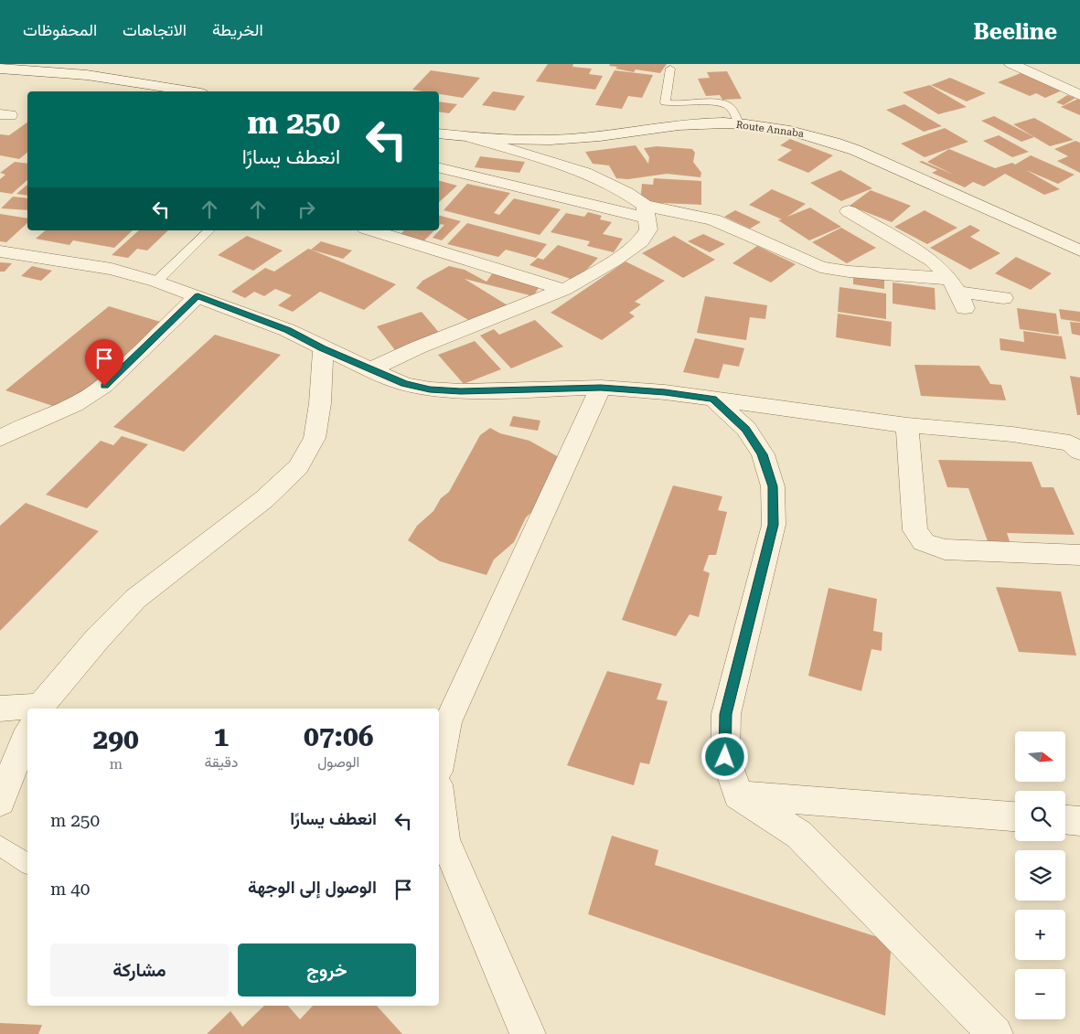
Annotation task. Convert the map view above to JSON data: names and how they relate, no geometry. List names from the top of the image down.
{
  "streets": {
    "street": ["Route Annaba"]
  },
  "north": "right",
  "page": {
    "header": "Beeline",
    "nav": ["الخريطة", "الاتجاهات", "المحفوظات"],
    "turn": ["250 m", "انعطف يسارًا"],
    "eta": [
      "07:06",
      "الوصول",
      "1",
      "دقيقة",
      "290",
      "m"
    ],
    "map_buttons": ["+", "−"],
    "list": [
      {
        "name": "انعطف يسارًا",
        "value": "250 m"
      },
      {
        "name": "الوصول إلى الوجهة",
        "value": "40 m"
      }
    ],
    "buttons": ["خروج", "مشاركة"]
  }
}
